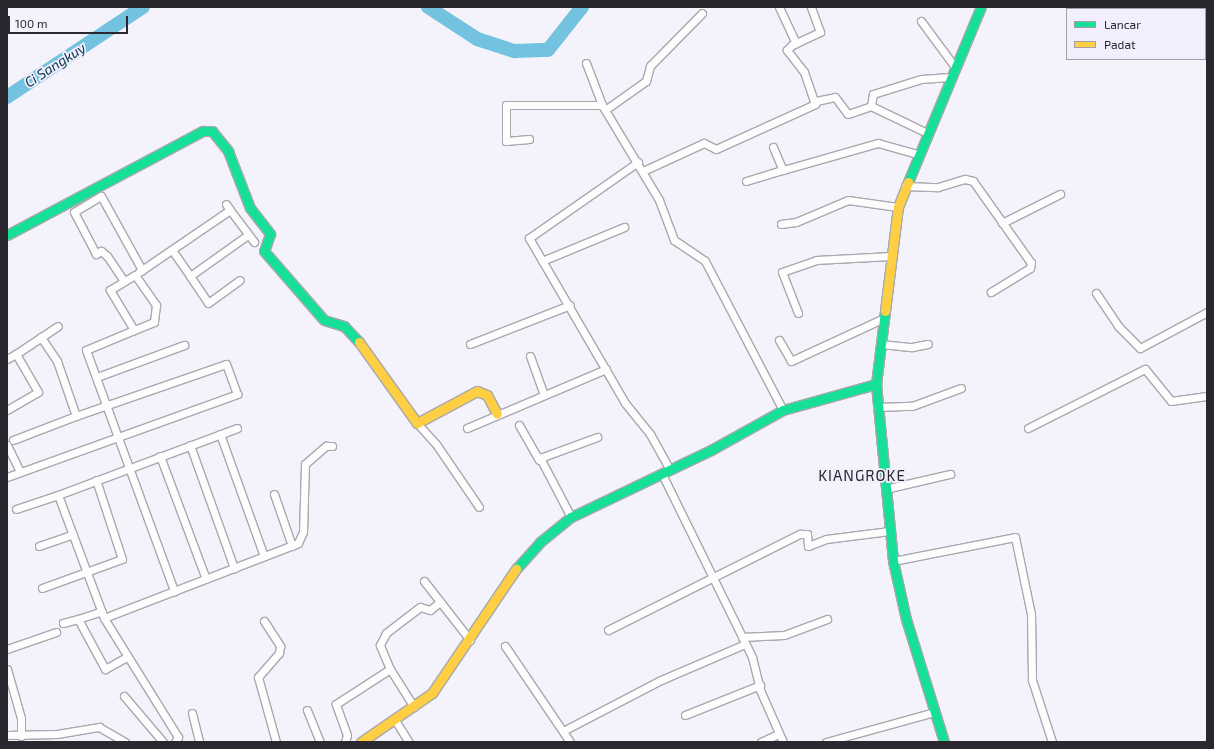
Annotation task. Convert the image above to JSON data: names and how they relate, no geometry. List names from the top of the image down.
{
  "districts": ["KIANGROKE"],
  "water": ["Ci Sangkuy"],
  "legend": ["Lancar", "Padat"],
  "scale_bar": "100 m"
}
